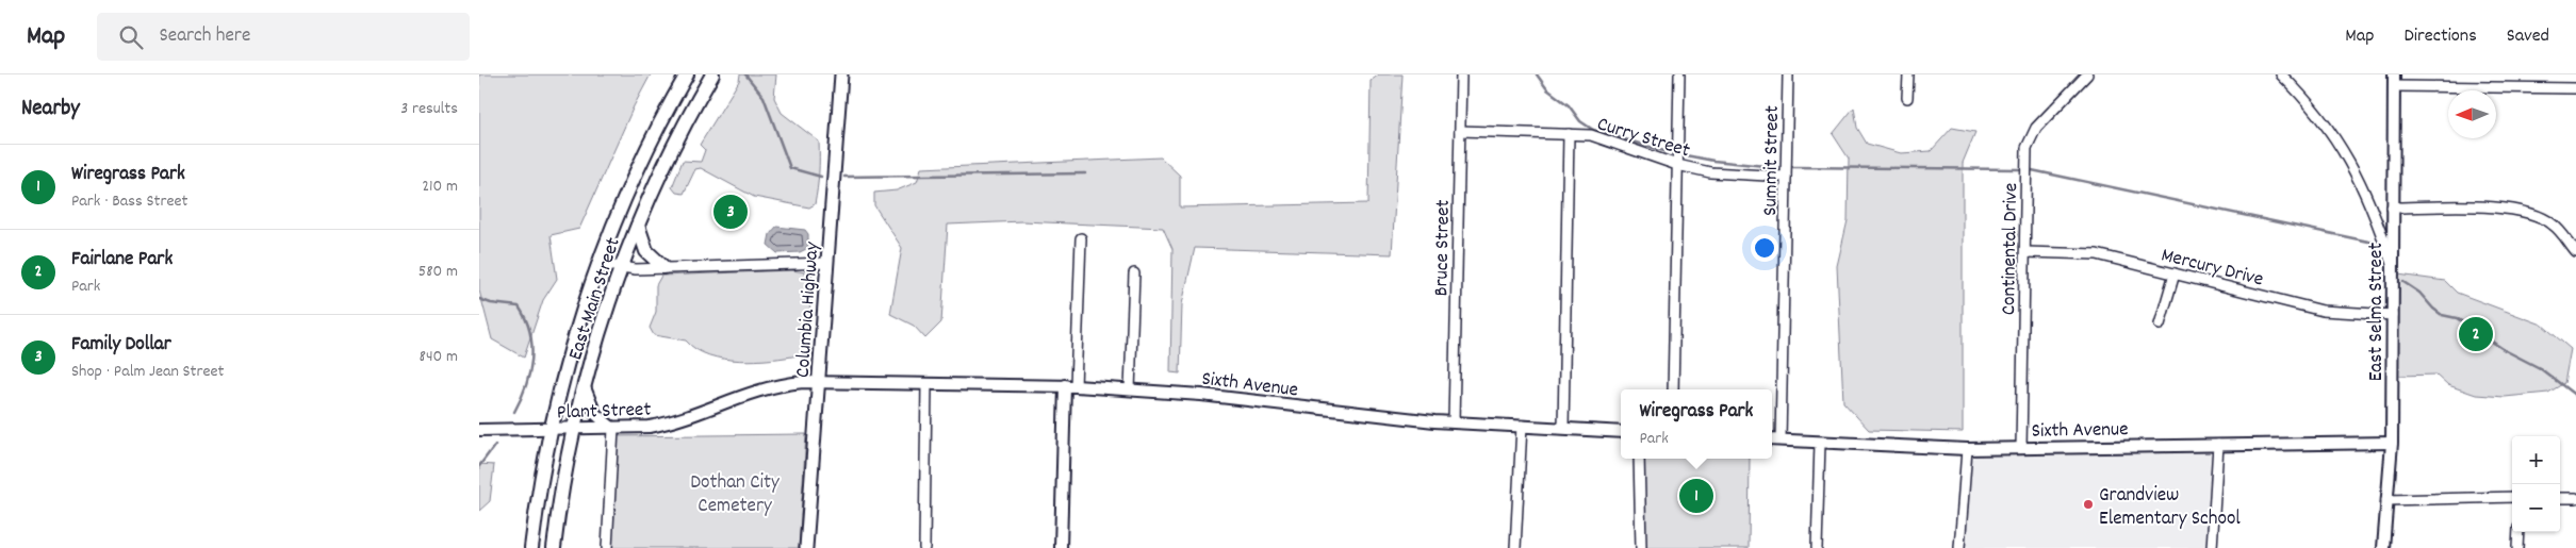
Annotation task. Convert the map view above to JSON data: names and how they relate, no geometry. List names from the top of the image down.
{
  "streets": {
    "main road": ["East Main Street", "Columbia Highway"],
    "street": [
      "Curry Street",
      "Summit Street",
      "Bruce Street",
      "Continental Drive",
      "Mercury Drive",
      "East Selma Street",
      "Sixth Avenue",
      "Plant Street"
    ]
  },
  "crossings": [
    ["Curry Street", "Summit Street"],
    ["Curry Street", "Bruce Street"],
    ["Summit Street", "Sixth Avenue"],
    ["Bruce Street", "Sixth Avenue"],
    ["Continental Drive", "Mercury Drive"],
    ["Continental Drive", "Sixth Avenue"],
    ["Mercury Drive", "East Selma Street"],
    ["East Main Street", "Plant Street"],
    ["Columbia Highway", "Plant Street"],
    ["East Selma Street", "Sixth Avenue"],
    ["Sixth Avenue", "Plant Street"]
  ],
  "parks": ["Dothan City Cemetery"],
  "places": ["Grandview Elementary School"],
  "north": "left",
  "page": {
    "header": "Map",
    "search": "Search here",
    "nav": ["Map", "Directions", "Saved"],
    "heading": ["Nearby", "3 results"],
    "list": [
      {
        "mark": "1",
        "name": "Wiregrass Park",
        "note": "Park · Bass Street",
        "value": "210 m"
      },
      {
        "mark": "2",
        "name": "Fairlane Park",
        "note": "Park",
        "value": "580 m"
      },
      {
        "mark": "3",
        "name": "Family Dollar",
        "note": "Shop · Palm Jean Street",
        "value": "840 m"
      }
    ],
    "pins": ["3", "2", "1"],
    "popup": ["Wiregrass Park", "Park"],
    "map_buttons": ["+", "−"]
  }
}
